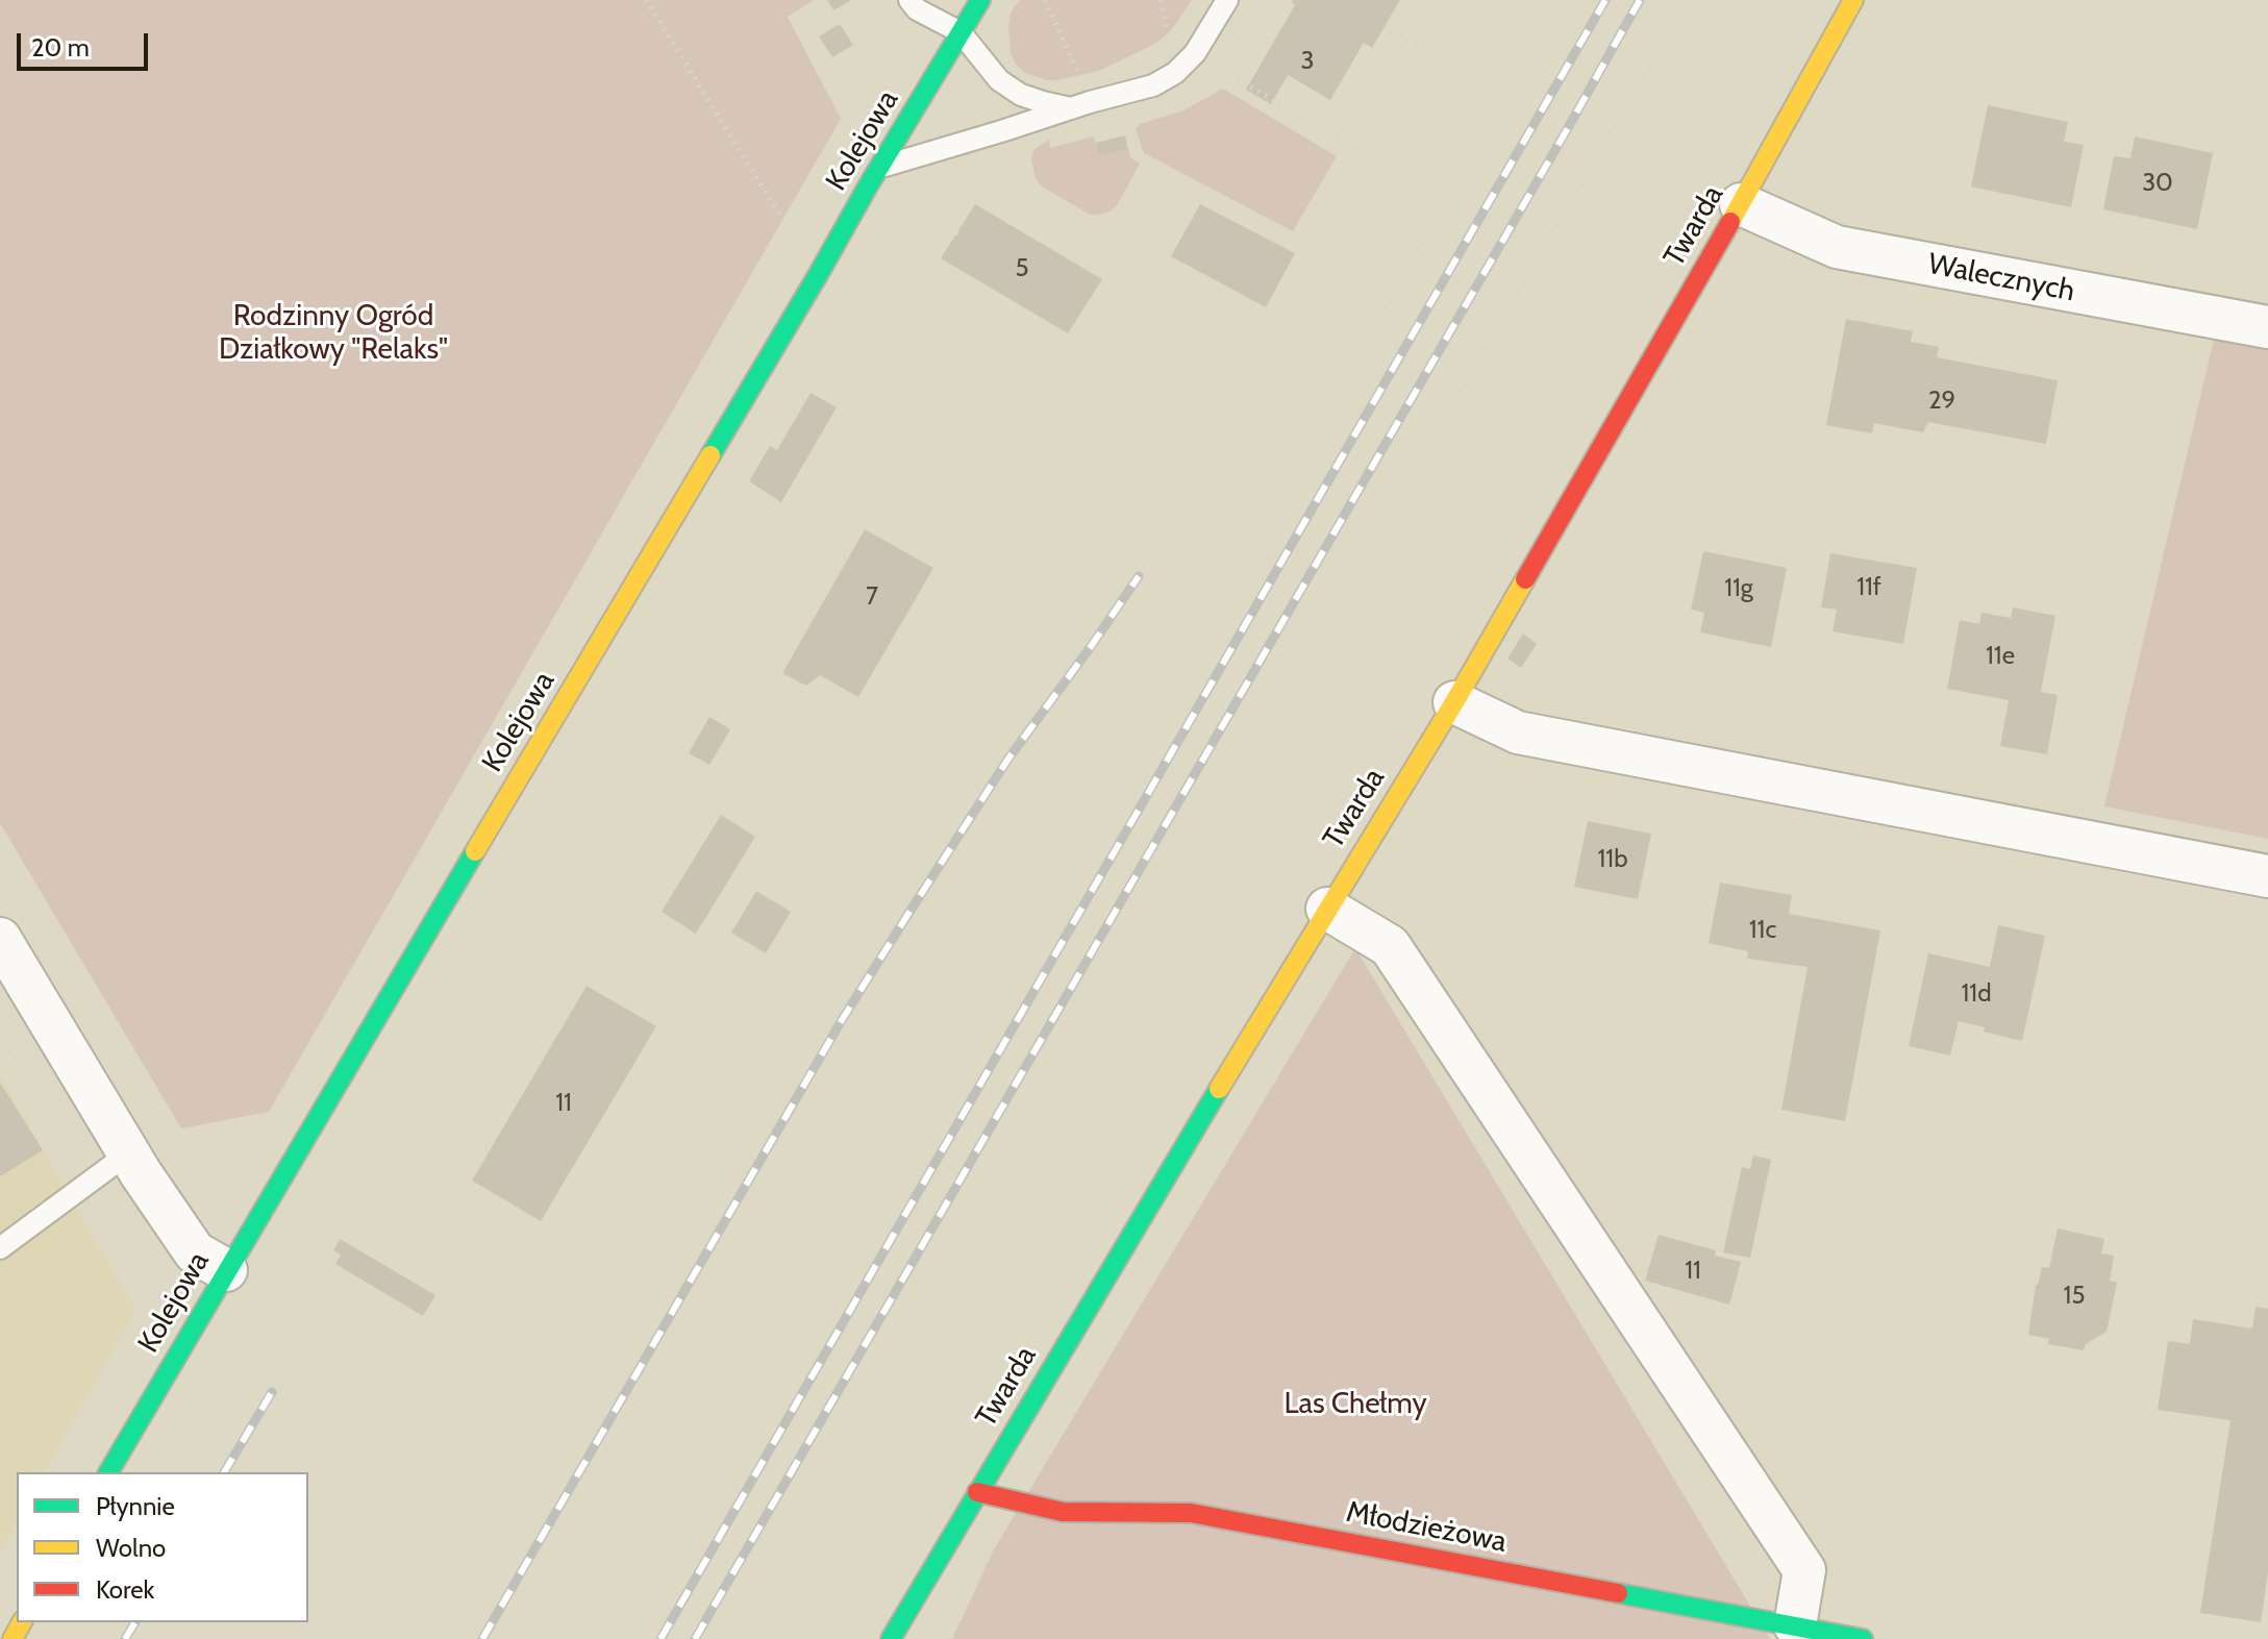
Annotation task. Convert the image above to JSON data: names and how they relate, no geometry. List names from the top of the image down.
{
  "streets": {
    "street": [
      "Kolejowa",
      "Twarda",
      "Walecznych",
      "Młodzieżowa"
    ]
  },
  "crossings": [
    ["Twarda", "Walecznych"],
    ["Twarda", "Młodzieżowa"]
  ],
  "parks": ["Rodzinny Ogród Działkowy \"Relaks\"", "Las Chełmy"],
  "house_numbers": [
    "3",
    "30",
    "5",
    "29",
    "11f",
    "11g",
    "7",
    "11e",
    "11b",
    "11c",
    "11d",
    "11",
    "11",
    "15"
  ],
  "legend": ["Płynnie", "Wolno", "Korek"],
  "scale_bar": "20 m"
}
